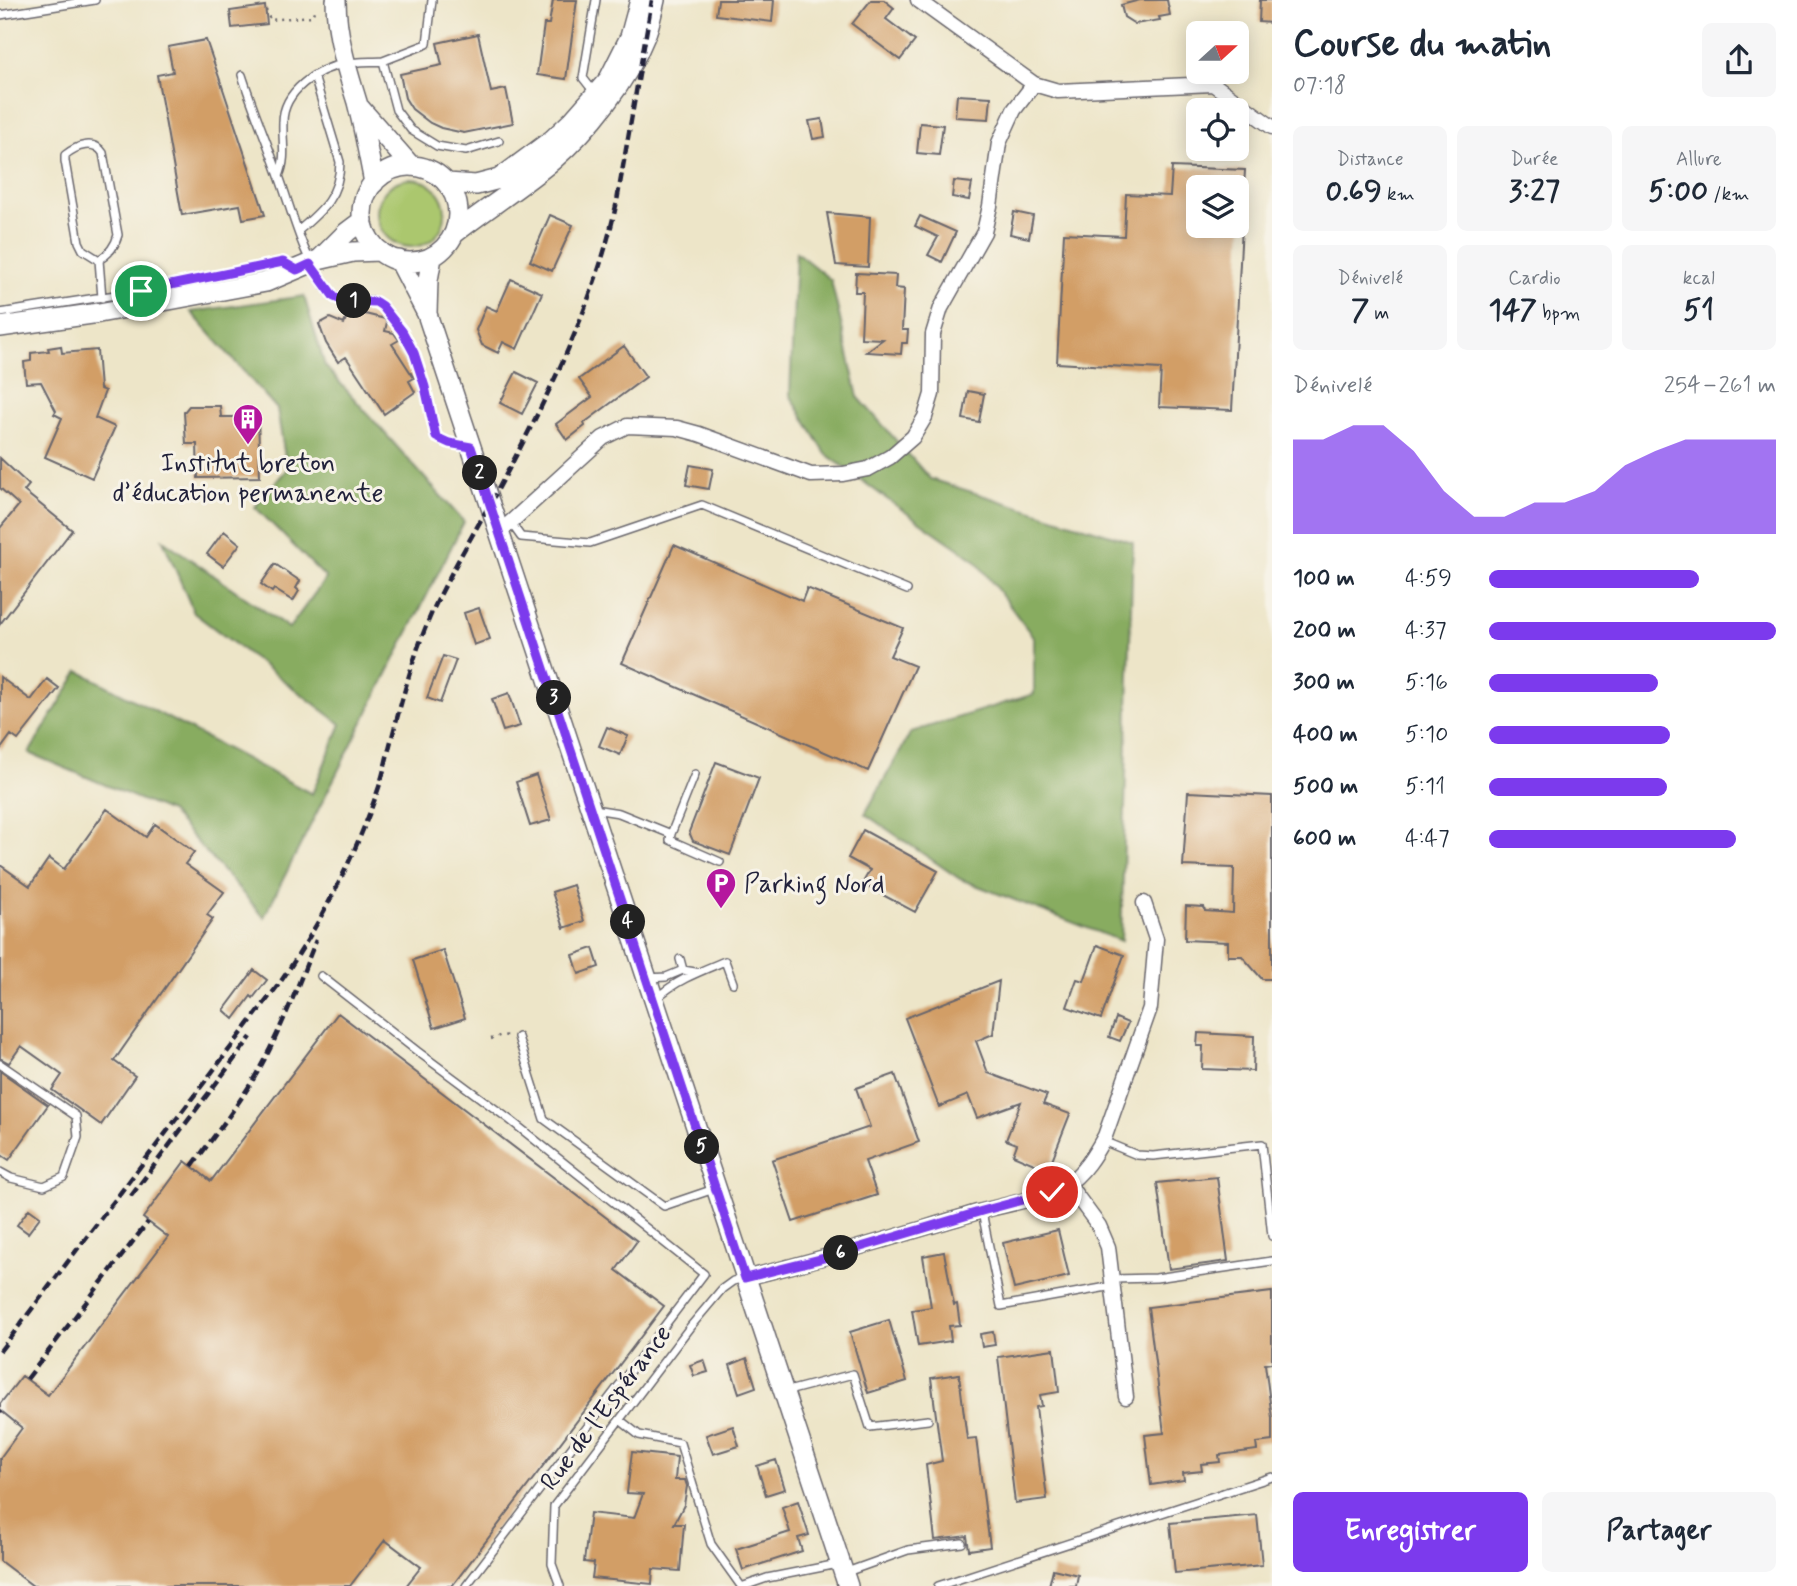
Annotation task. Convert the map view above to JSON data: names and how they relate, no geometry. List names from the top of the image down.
{
  "streets": {
    "lane": ["Rue de l'Espérance"]
  },
  "places": {
    "building": ["Institut breton d’éducation permanente"],
    "parking": ["Parking Nord"]
  },
  "north": "right",
  "page": {
    "heading": ["Course du matin", "07:18"],
    "stats": [
      ["Distance", "0.69 km"],
      ["Durée", "3:27"],
      ["Allure", "5:00 /km"],
      ["Dénivelé", "7 m"],
      ["Cardio", "147 bpm"],
      ["kcal", "51"]
    ],
    "pins": [
      "1",
      "2",
      "3",
      "4",
      "5",
      "6"
    ],
    "chart": ["Dénivelé", "254–261 m"],
    "list": [
      {
        "name": "100 m",
        "note": "4:59"
      },
      {
        "name": "200 m",
        "note": "4:37"
      },
      {
        "name": "300 m",
        "note": "5:16"
      },
      {
        "name": "400 m",
        "note": "5:10"
      },
      {
        "name": "500 m",
        "note": "5:11"
      },
      {
        "name": "600 m",
        "note": "4:47"
      }
    ],
    "buttons": ["Enregistrer", "Partager"]
  }
}
